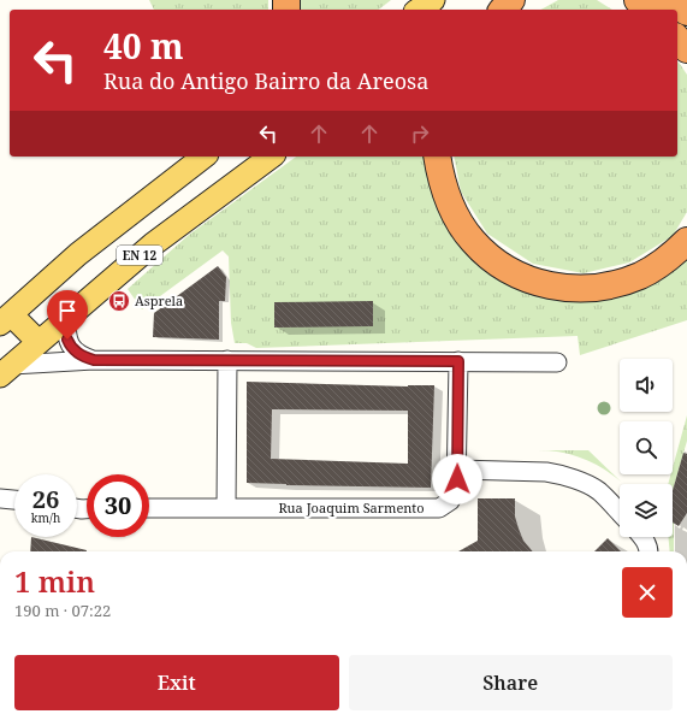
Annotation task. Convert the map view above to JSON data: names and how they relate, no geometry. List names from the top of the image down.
{
  "streets": {
    "main road": ["EN 12"],
    "street": ["Rua Joaquim Sarmento"]
  },
  "places": {
    "bus stop": ["Asprela"]
  },
  "page": {
    "turn": ["40 m", "Rua do Antigo Bairro da Areosa"],
    "speed": "26 km/h",
    "limit": "30",
    "heading": ["1 min", "190 m · 07:22"],
    "buttons": ["Exit", "Share"]
  }
}
